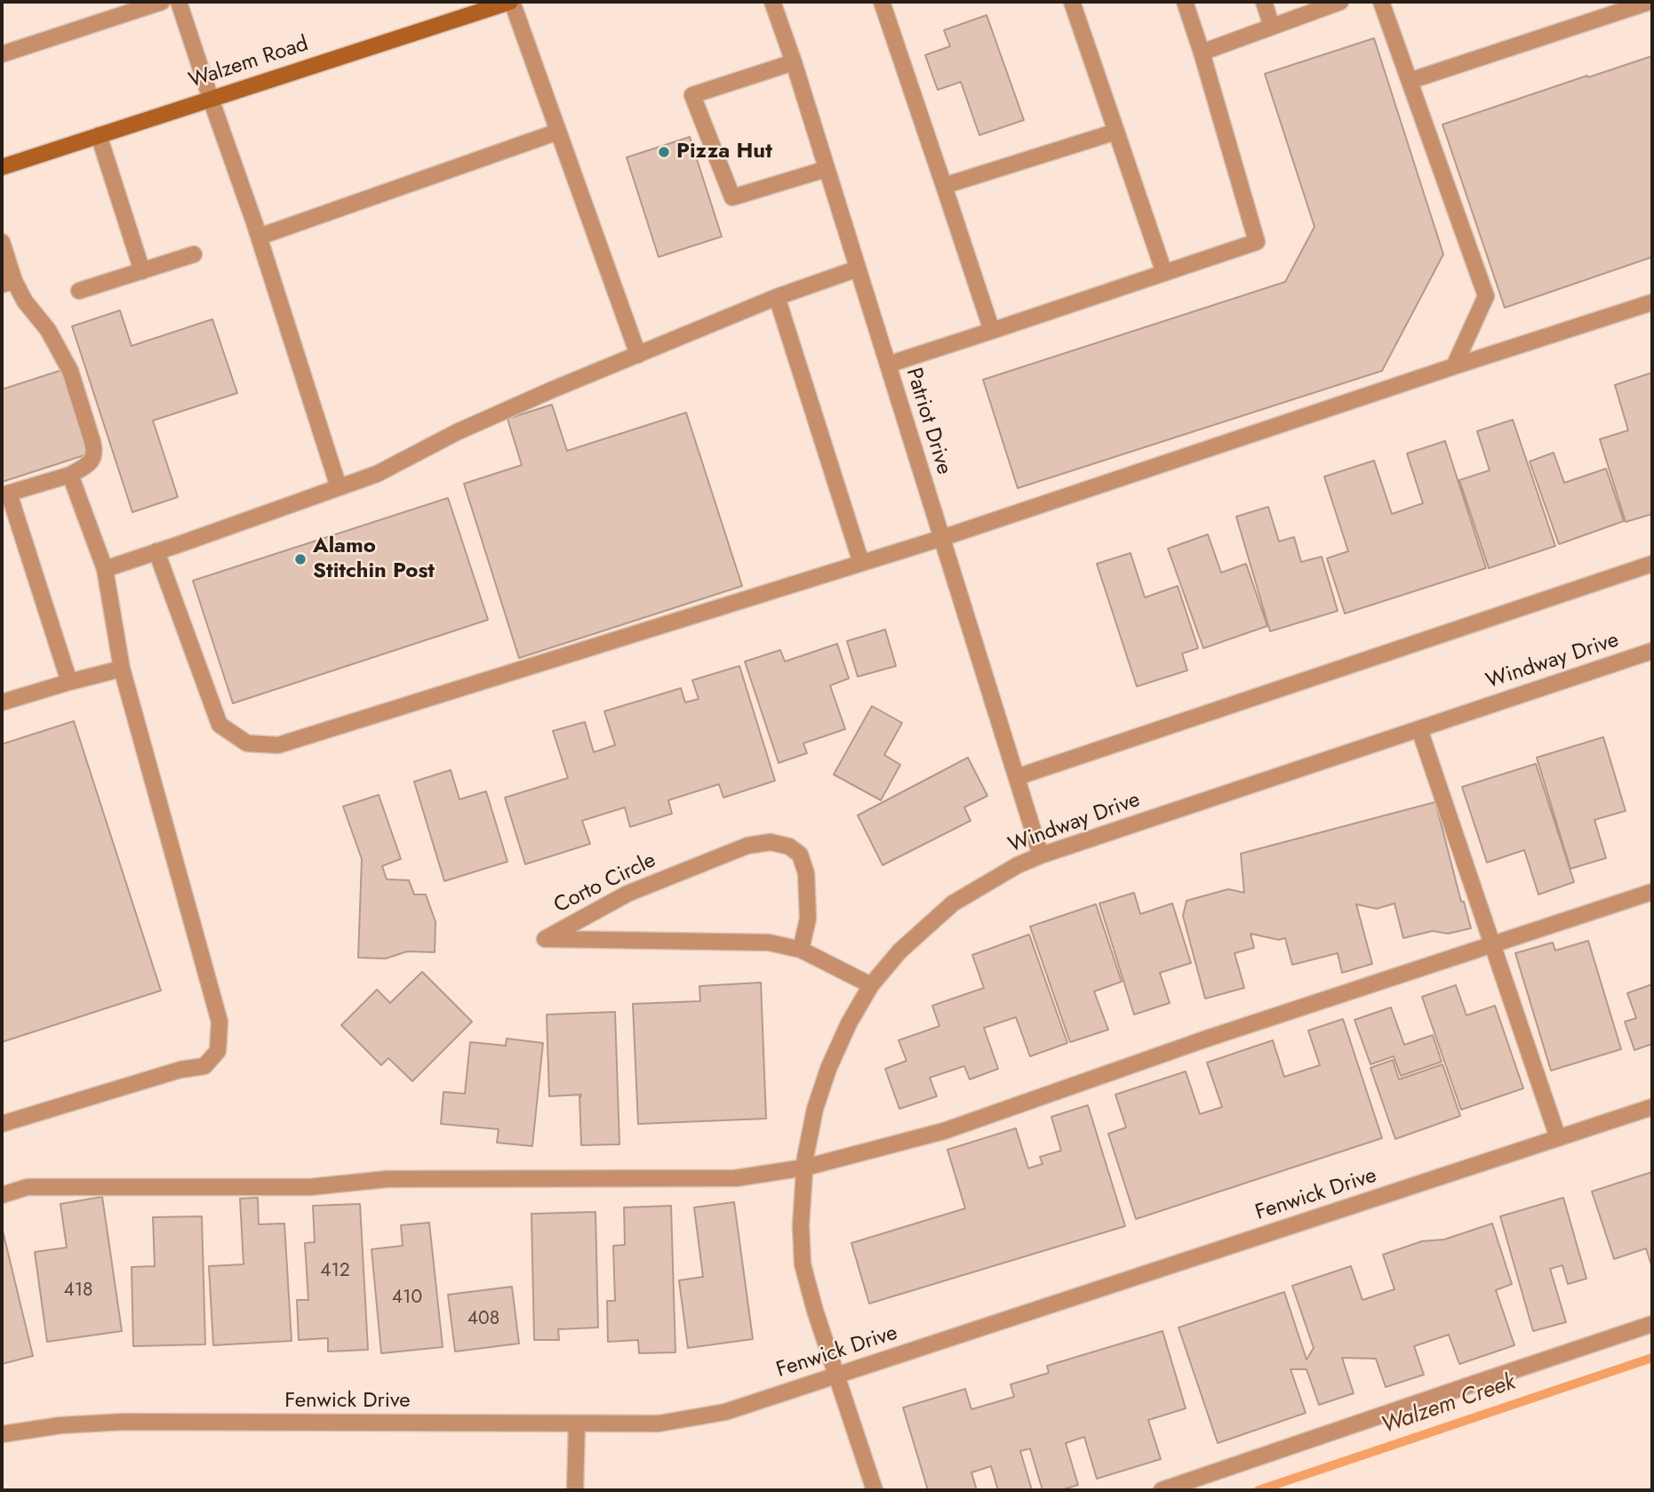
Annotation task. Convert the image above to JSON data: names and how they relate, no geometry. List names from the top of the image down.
{
  "streets": {
    "main road": ["Walzem Road"],
    "street": [
      "Patriot Drive",
      "Windway Drive",
      "Corto Circle",
      "Fenwick Drive"
    ]
  },
  "crossings": [
    ["Patriot Drive", "Windway Drive"],
    ["Windway Drive", "Corto Circle"],
    ["Windway Drive", "Fenwick Drive"]
  ],
  "water": ["Walzem Creek"],
  "places": ["Pizza Hut", "Alamo Stitchin Post"],
  "house_numbers": [
    "412",
    "418",
    "410",
    "408"
  ]
}
